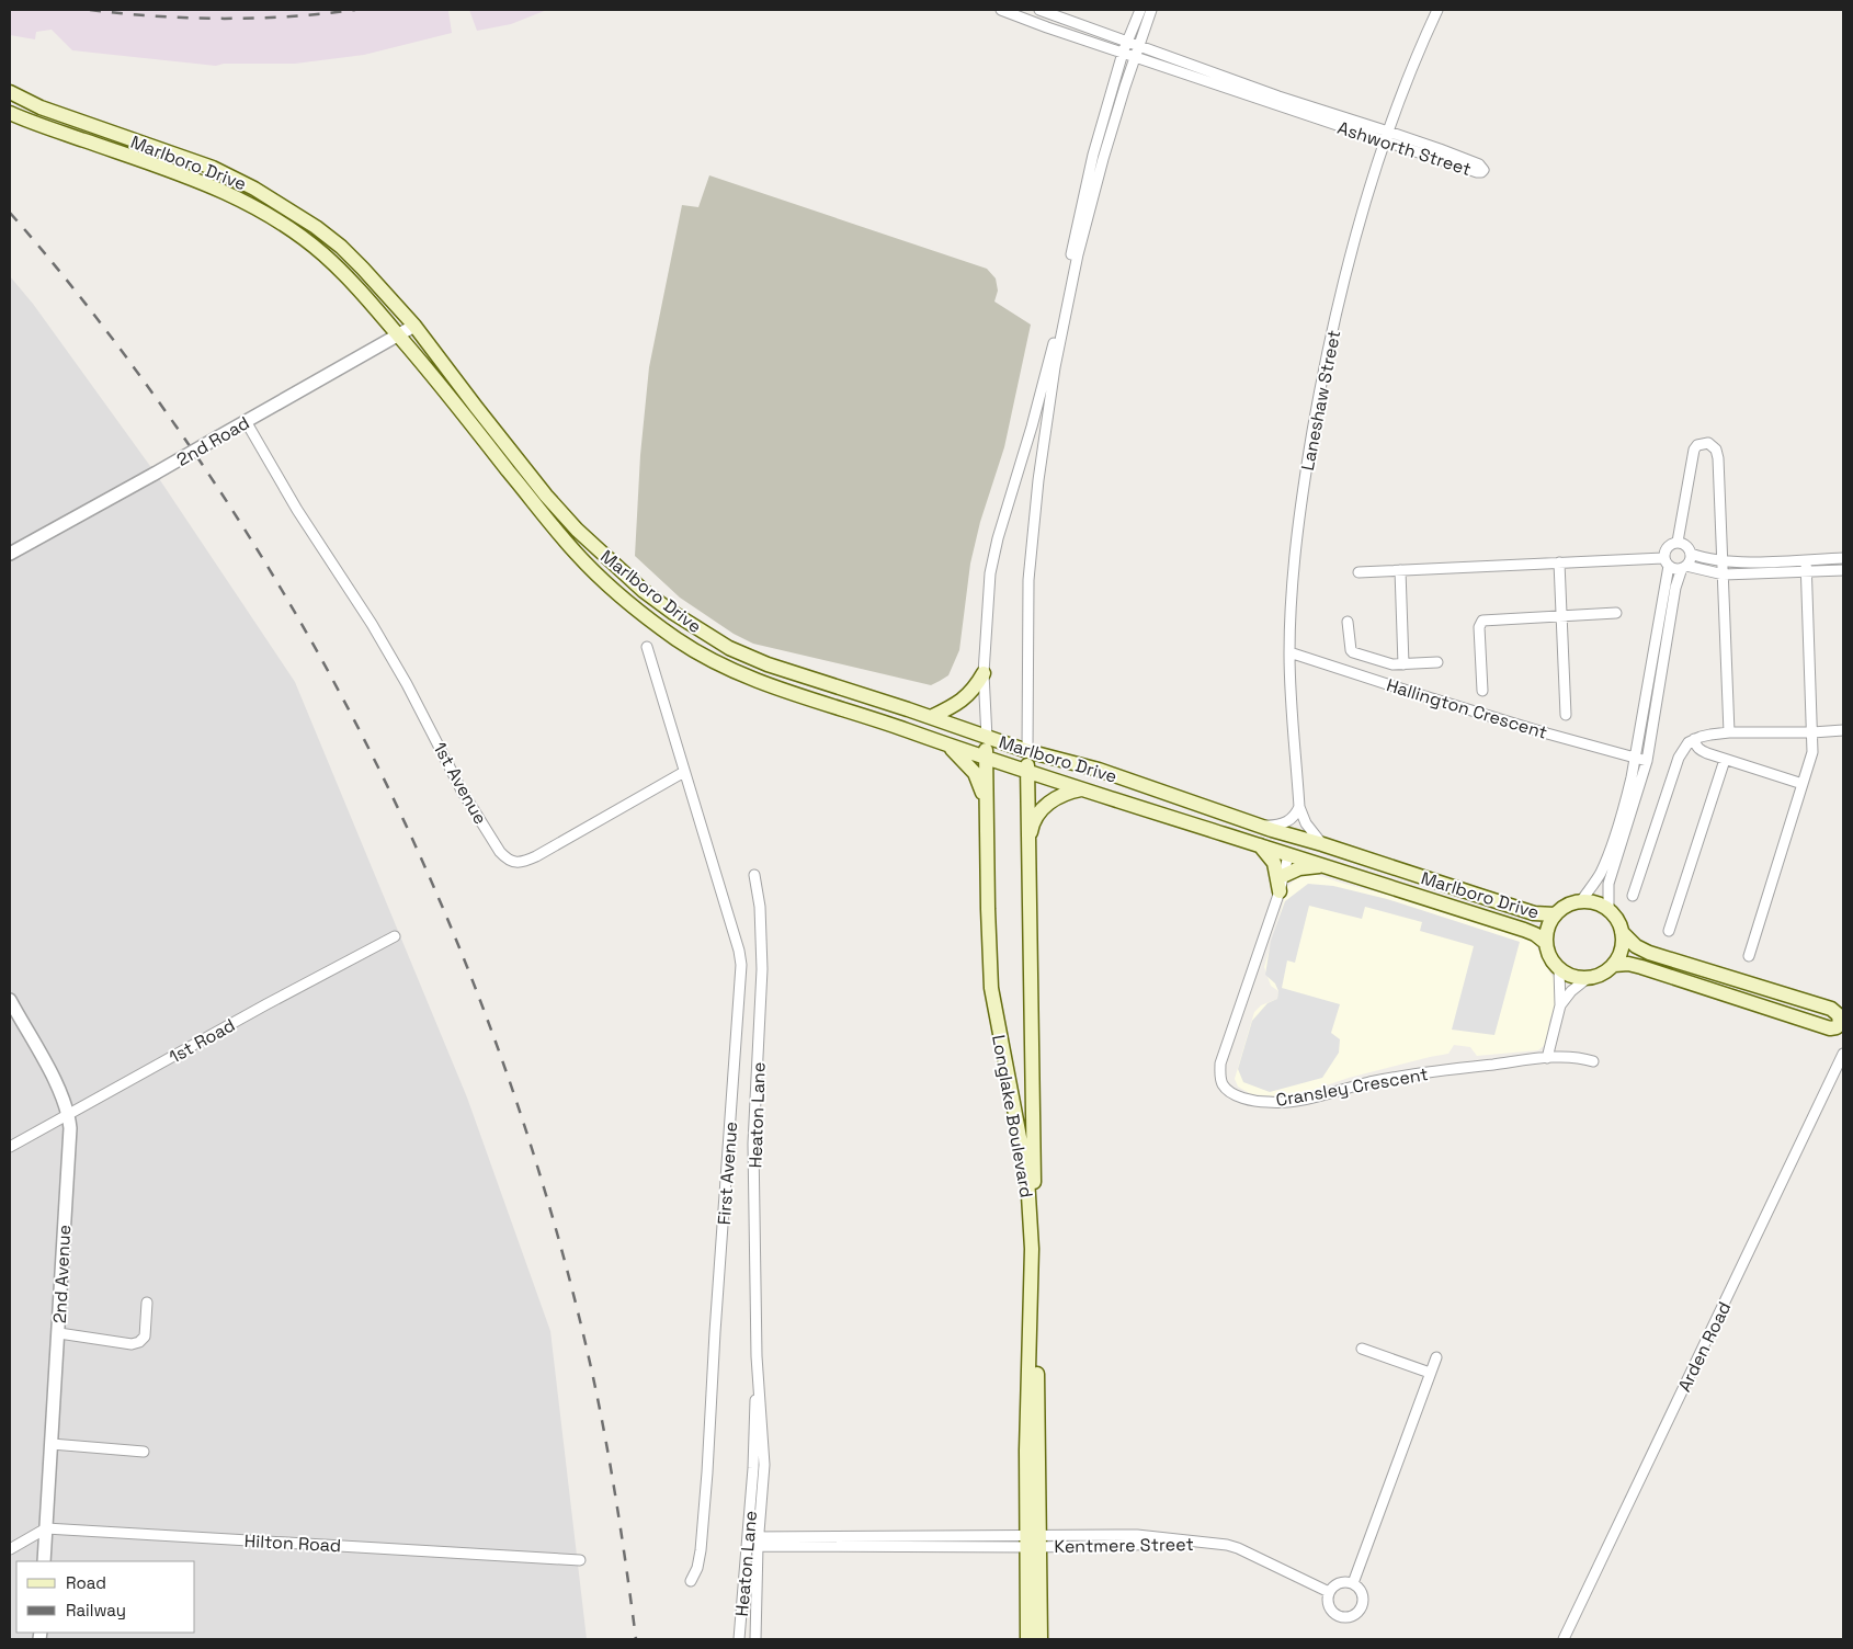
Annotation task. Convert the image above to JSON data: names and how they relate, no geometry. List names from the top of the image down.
{
  "streets": {
    "main road": ["Marlboro Drive", "Longlake Boulevard"],
    "street": [
      "Ashworth Street",
      "Laneshaw Street",
      "2nd Road",
      "Hallington Crescent",
      "1st Avenue",
      "1st Road",
      "Cransley Crescent",
      "Heaton Lane",
      "First Avenue",
      "2nd Avenue",
      "Arden Road",
      "Hilton Road",
      "Kentmere Street"
    ]
  },
  "crossings": [
    ["Ashworth Street", "Laneshaw Street"],
    ["Marlboro Drive", "Laneshaw Street"],
    ["Marlboro Drive", "2nd Road"],
    ["Marlboro Drive", "Cransley Crescent"],
    ["Marlboro Drive", "Longlake Boulevard"],
    ["Laneshaw Street", "Hallington Crescent"],
    ["2nd Road", "1st Avenue"],
    ["1st Avenue", "First Avenue"],
    ["1st Road", "2nd Avenue"],
    ["Heaton Lane", "Kentmere Street"],
    ["Longlake Boulevard", "Kentmere Street"],
    ["2nd Avenue", "Hilton Road"]
  ],
  "legend": ["Road", "Railway"]
}
